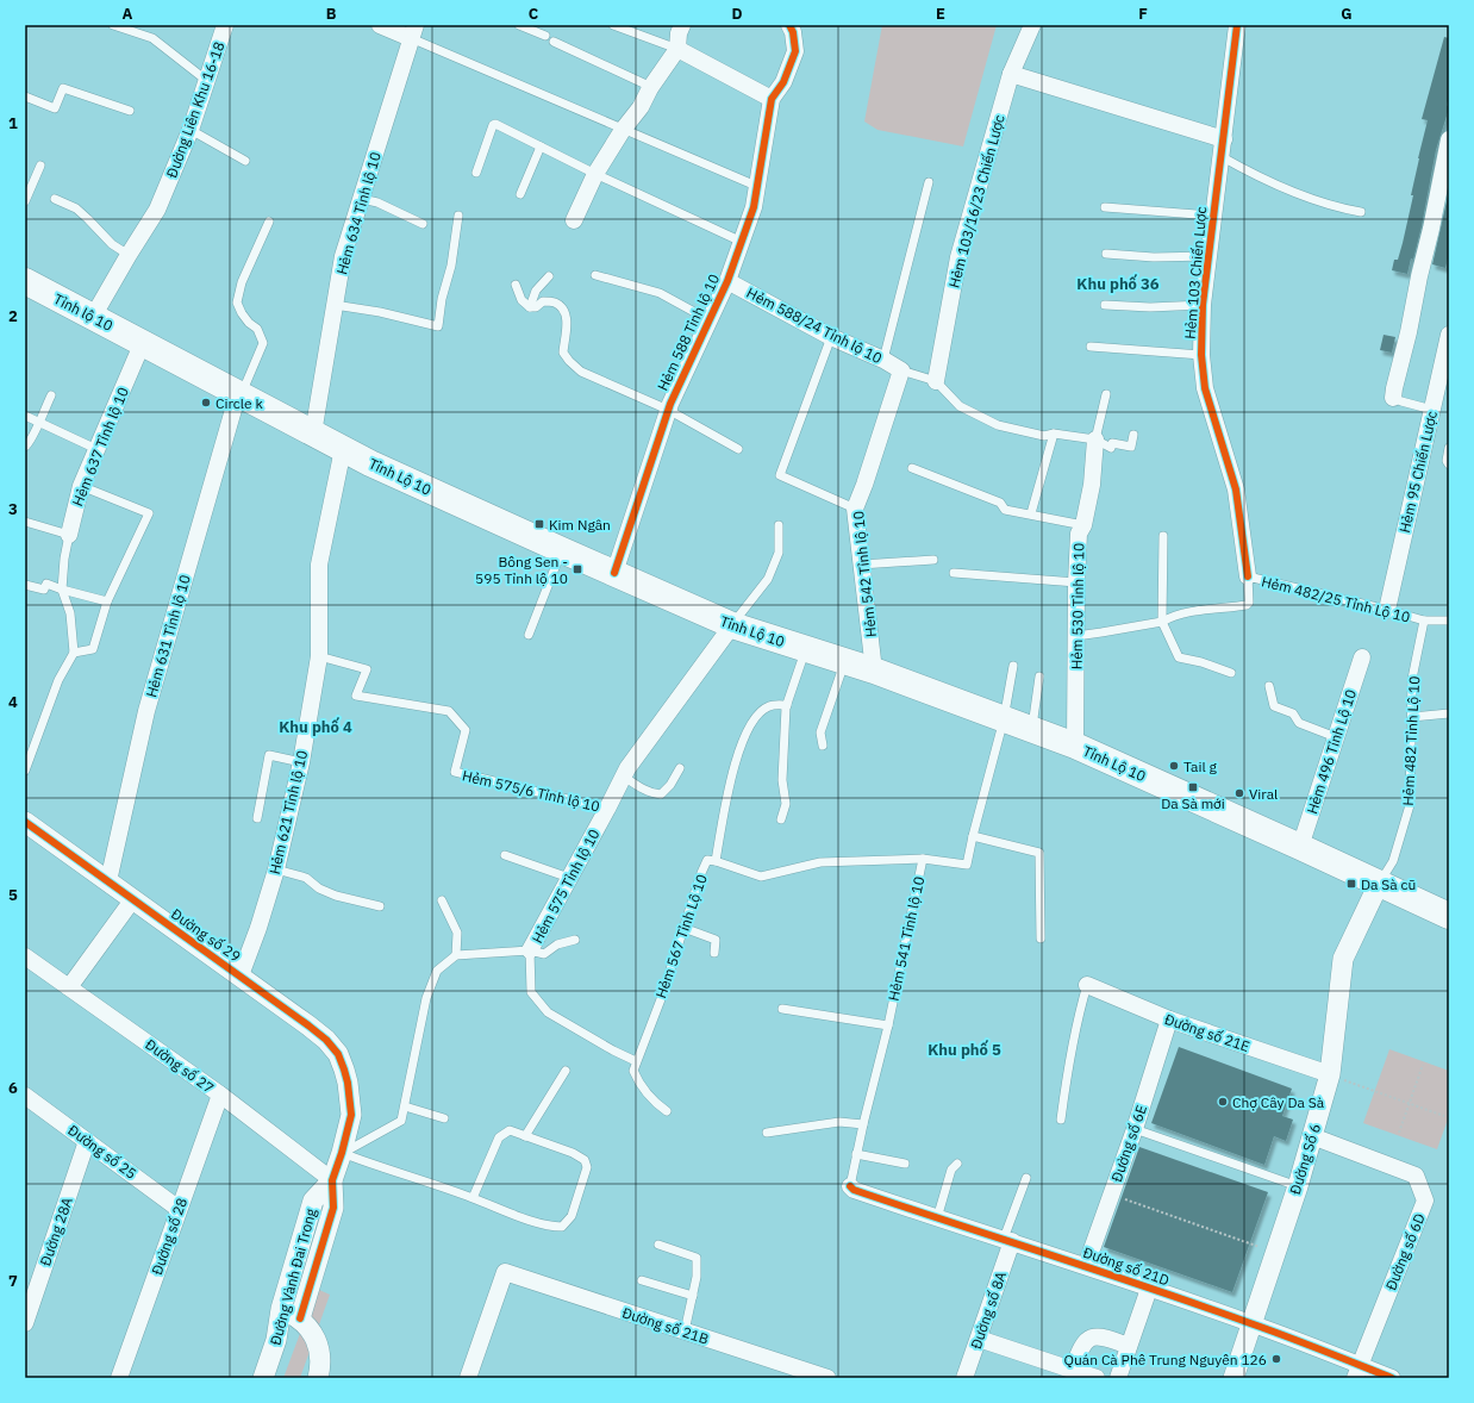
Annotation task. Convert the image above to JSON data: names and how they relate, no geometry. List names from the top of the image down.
{
  "streets": {
    "main road": ["Tỉnh lộ 10", "Tỉnh Lộ 10"],
    "street": [
      "Đường Liên Khu 16-18",
      "Hẻm 103/16/23 Chiến Lược",
      "Hẻm 634 Tỉnh lộ 10",
      "Hẻm 103 Chiến Lược",
      "Hẻm 588/24 Tỉnh lộ 10",
      "Hẻm 588 Tỉnh lộ 10",
      "Hẻm 637 Tỉnh lộ 10",
      "Hẻm 95 Chiến Lược",
      "Hẻm 542 Tỉnh lộ 10",
      "Hẻm 530 Tỉnh lộ 10",
      "Hẻm 631 Tỉnh lộ 10",
      "Hẻm 496 Tỉnh Lộ 10",
      "Hẻm 621 Tỉnh lộ 10",
      "Hẻm 575 Tỉnh lộ 10",
      "Đường số 29",
      "Đường số 21E",
      "Đường số 27",
      "Đường số 6E",
      "Đường số 25",
      "Đường Số 6",
      "Đường 28A",
      "Đường số 28",
      "Đường số 6D",
      "Đường số 21D",
      "Đường Vành Đai Trong",
      "Đường số 8A",
      "Đường số 21B"
    ],
    "lane": [
      "Hẻm 482/25 Tỉnh Lộ 10",
      "Hẻm 482 Tỉnh Lộ 10",
      "Hẻm 575/6 Tỉnh lộ 10",
      "Hẻm 567 Tỉnh Lộ 10",
      "Hẻm 541 Tỉnh lộ 10"
    ]
  },
  "crossings": [
    ["Đường Liên Khu 16-18", "Tỉnh lộ 10"],
    ["Hẻm 634 Tỉnh lộ 10", "Tỉnh Lộ 10"],
    ["Hẻm 103 Chiến Lược", "Hẻm 482/25 Tỉnh Lộ 10"],
    ["Tỉnh lộ 10", "Hẻm 637 Tỉnh lộ 10"],
    ["Tỉnh lộ 10", "Tỉnh Lộ 10"],
    ["Hẻm 588/24 Tỉnh lộ 10", "Hẻm 588 Tỉnh lộ 10"],
    ["Hẻm 588/24 Tỉnh lộ 10", "Hẻm 542 Tỉnh lộ 10"],
    ["Hẻm 588 Tỉnh lộ 10", "Tỉnh Lộ 10"],
    ["Hẻm 637 Tỉnh lộ 10", "Tỉnh Lộ 10"],
    ["Hẻm 95 Chiến Lược", "Hẻm 482/25 Tỉnh Lộ 10"],
    ["Tỉnh Lộ 10", "Hẻm 542 Tỉnh lộ 10"],
    ["Tỉnh Lộ 10", "Hẻm 530 Tỉnh lộ 10"],
    ["Tỉnh Lộ 10", "Hẻm 631 Tỉnh lộ 10"],
    ["Tỉnh Lộ 10", "Hẻm 482 Tỉnh Lộ 10"],
    ["Tỉnh Lộ 10", "Hẻm 496 Tỉnh Lộ 10"],
    ["Tỉnh Lộ 10", "Hẻm 621 Tỉnh lộ 10"],
    ["Tỉnh Lộ 10", "Hẻm 575 Tỉnh lộ 10"],
    ["Tỉnh Lộ 10", "Hẻm 541 Tỉnh lộ 10"],
    ["Tỉnh Lộ 10", "Đường Số 6"],
    ["Hẻm 482/25 Tỉnh Lộ 10", "Hẻm 482 Tỉnh Lộ 10"],
    ["Hẻm 631 Tỉnh lộ 10", "Đường số 29"],
    ["Hẻm 482 Tỉnh Lộ 10", "Đường Số 6"],
    ["Hẻm 575/6 Tỉnh lộ 10", "Hẻm 621 Tỉnh lộ 10"],
    ["Hẻm 575/6 Tỉnh lộ 10", "Hẻm 575 Tỉnh lộ 10"],
    ["Hẻm 621 Tỉnh lộ 10", "Đường số 29"],
    ["Đường số 29", "Đường Vành Đai Trong"],
    ["Hẻm 541 Tỉnh lộ 10", "Đường số 21D"],
    ["Đường số 21E", "Đường số 6E"],
    ["Đường số 21E", "Đường Số 6"],
    ["Đường số 27", "Đường số 28"],
    ["Đường số 27", "Đường Vành Đai Trong"],
    ["Đường số 6E", "Đường số 21D"],
    ["Đường số 25", "Đường 28A"],
    ["Đường số 25", "Đường số 28"],
    ["Đường Số 6", "Đường số 6D"],
    ["Đường Số 6", "Đường số 21D"],
    ["Đường số 6D", "Đường số 21D"],
    ["Đường số 21D", "Đường số 8A"]
  ],
  "districts": ["Khu phố 36", "Khu phố 4", "Khu phố 5"],
  "places": {
    "other": [
      "Circle k",
      "Tail g",
      "Viral",
      "Chợ Cây Da Sà",
      "Quán Cà Phê Trung Nguyên 126"
    ],
    "transit": [
      "Kim Ngân",
      "Bông Sen - 595 Tỉnh lộ 10",
      "Da Sà mới",
      "Da Sà cũ"
    ]
  },
  "grid": {
    "columns": [
      "A",
      "B",
      "C",
      "D",
      "E",
      "F",
      "G"
    ],
    "rows": [
      "1",
      "2",
      "3",
      "4",
      "5",
      "6",
      "7"
    ]
  }
}
